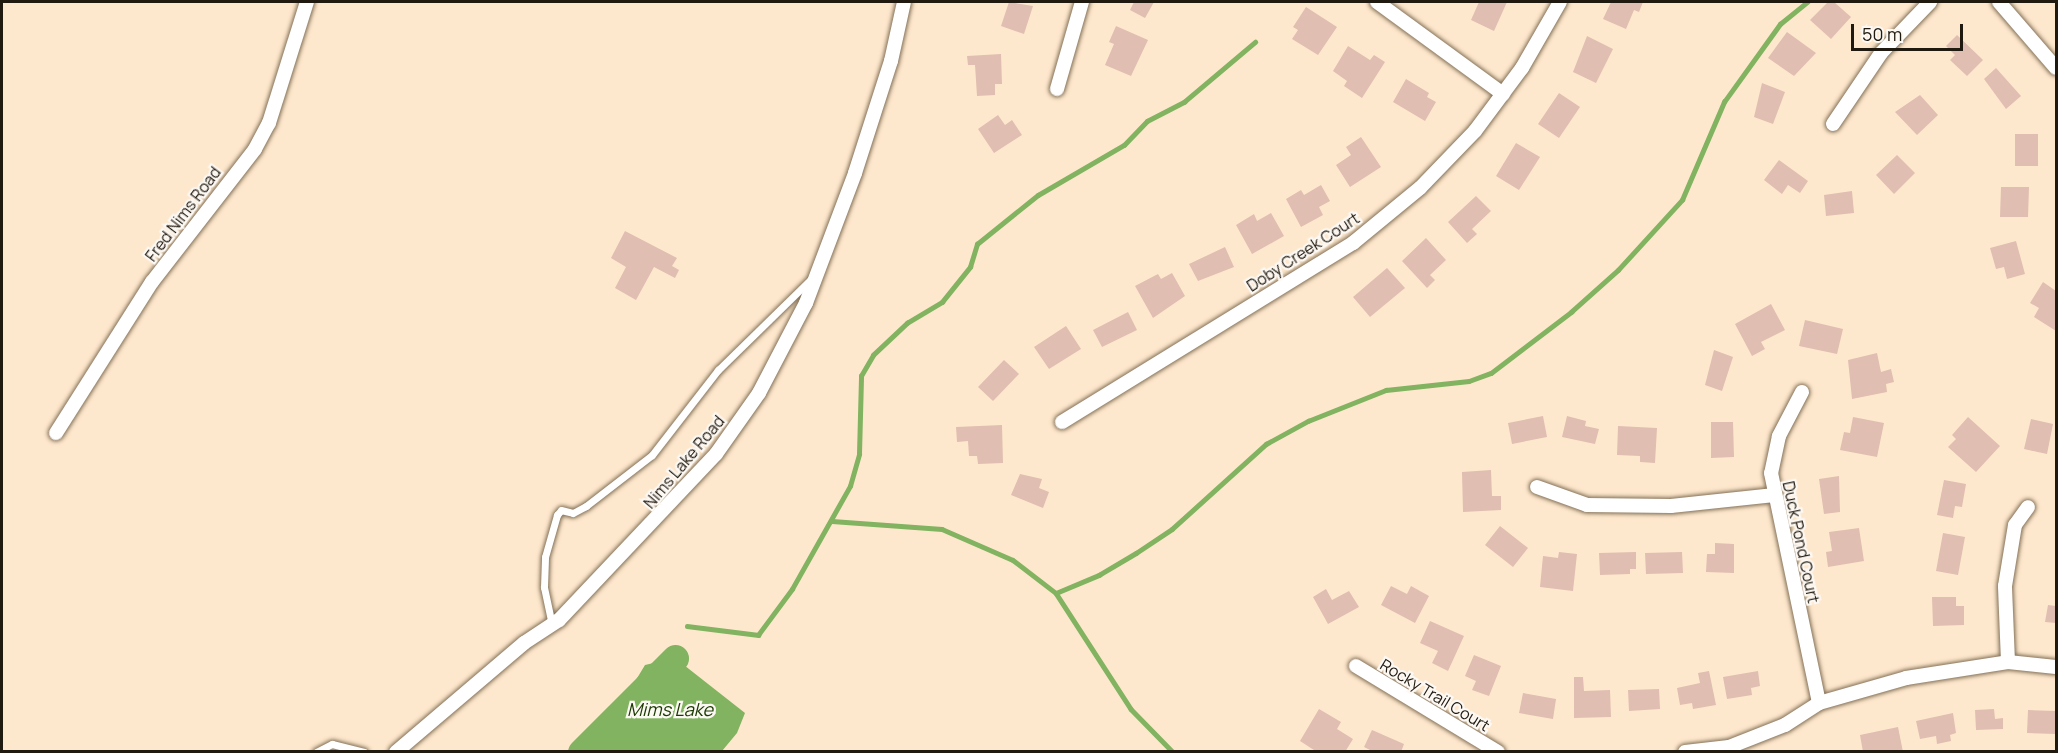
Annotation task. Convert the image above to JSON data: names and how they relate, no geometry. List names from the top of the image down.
{
  "streets": {
    "street": [
      "Fred Nims Road",
      "Doby Creek Court",
      "Nims Lake Road",
      "Duck Pond Court",
      "Rocky Trail Court"
    ]
  },
  "water": ["Mims Lake"],
  "scale_bar": "50 m"
}
